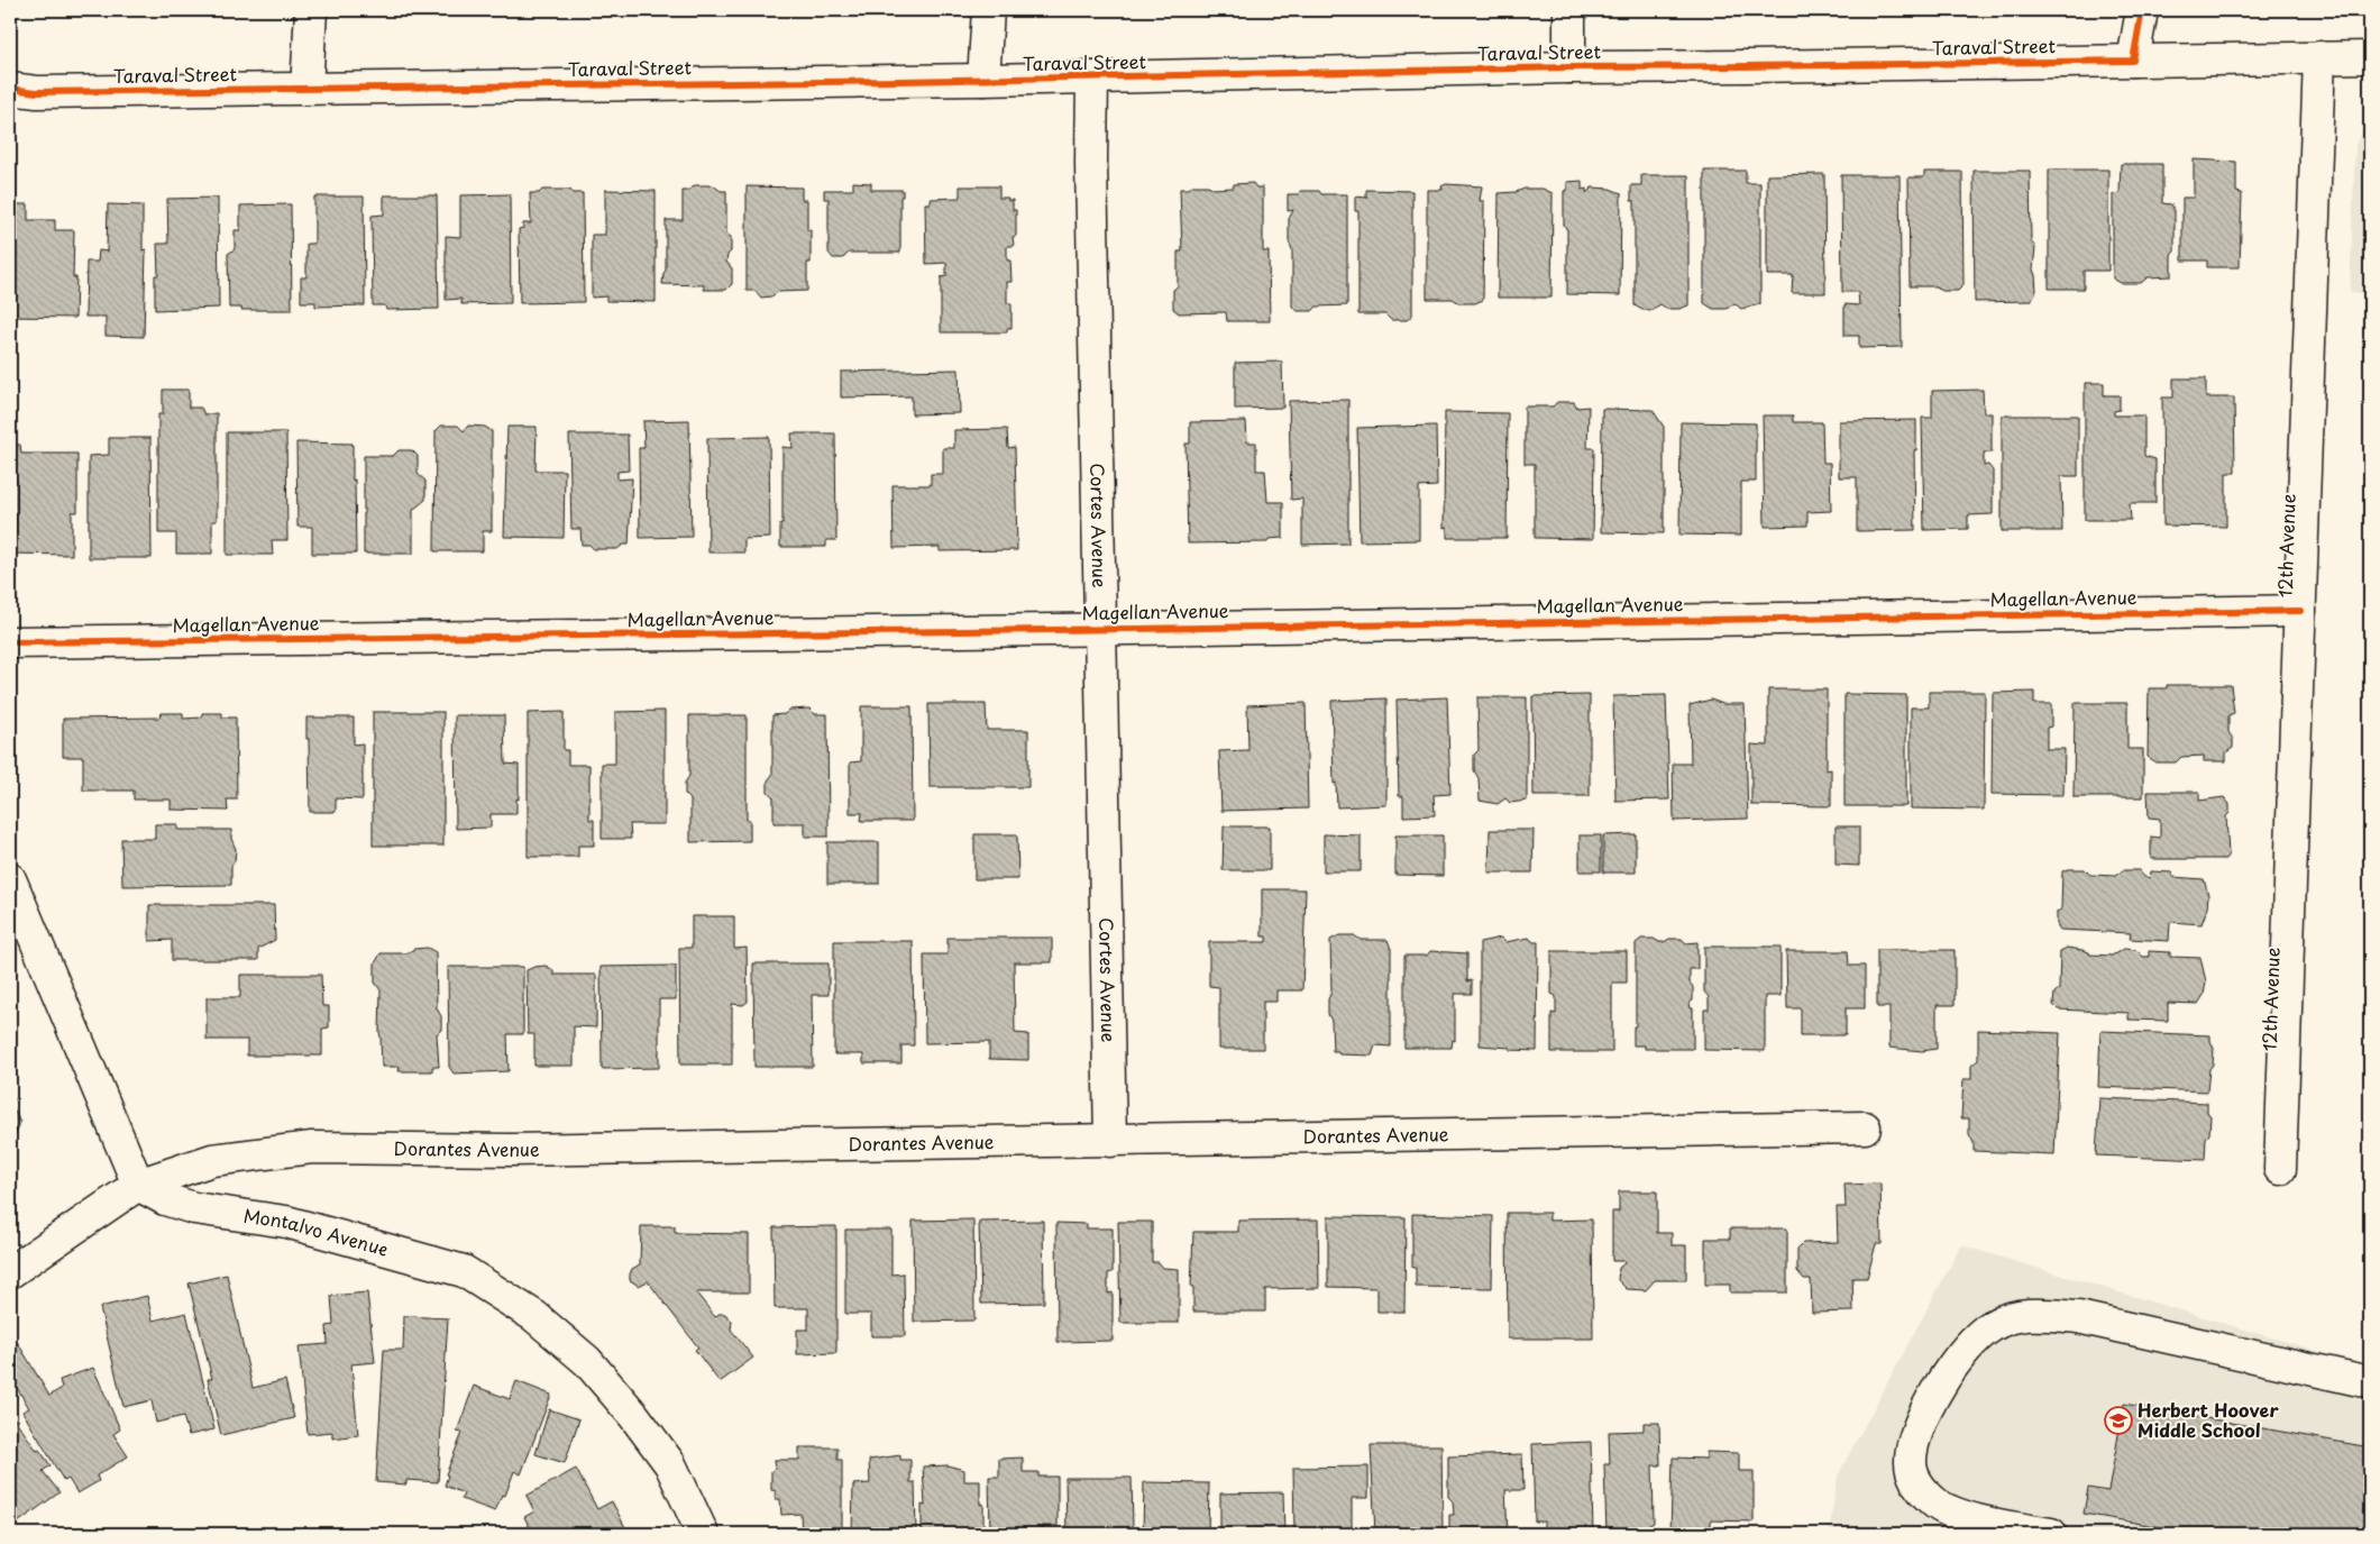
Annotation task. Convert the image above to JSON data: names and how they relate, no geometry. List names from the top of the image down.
{
  "streets": {
    "street": [
      "Taraval Street",
      "Cortes Avenue",
      "12th Avenue",
      "Magellan Avenue",
      "Dorantes Avenue",
      "Montalvo Avenue"
    ]
  },
  "crossings": [
    ["Taraval Street", "Cortes Avenue"],
    ["Taraval Street", "12th Avenue"],
    ["Cortes Avenue", "Magellan Avenue"],
    ["Cortes Avenue", "Dorantes Avenue"],
    ["12th Avenue", "Magellan Avenue"],
    ["Dorantes Avenue", "Montalvo Avenue"]
  ],
  "places": {
    "school or university": ["Herbert Hoover Middle School"]
  }
}
